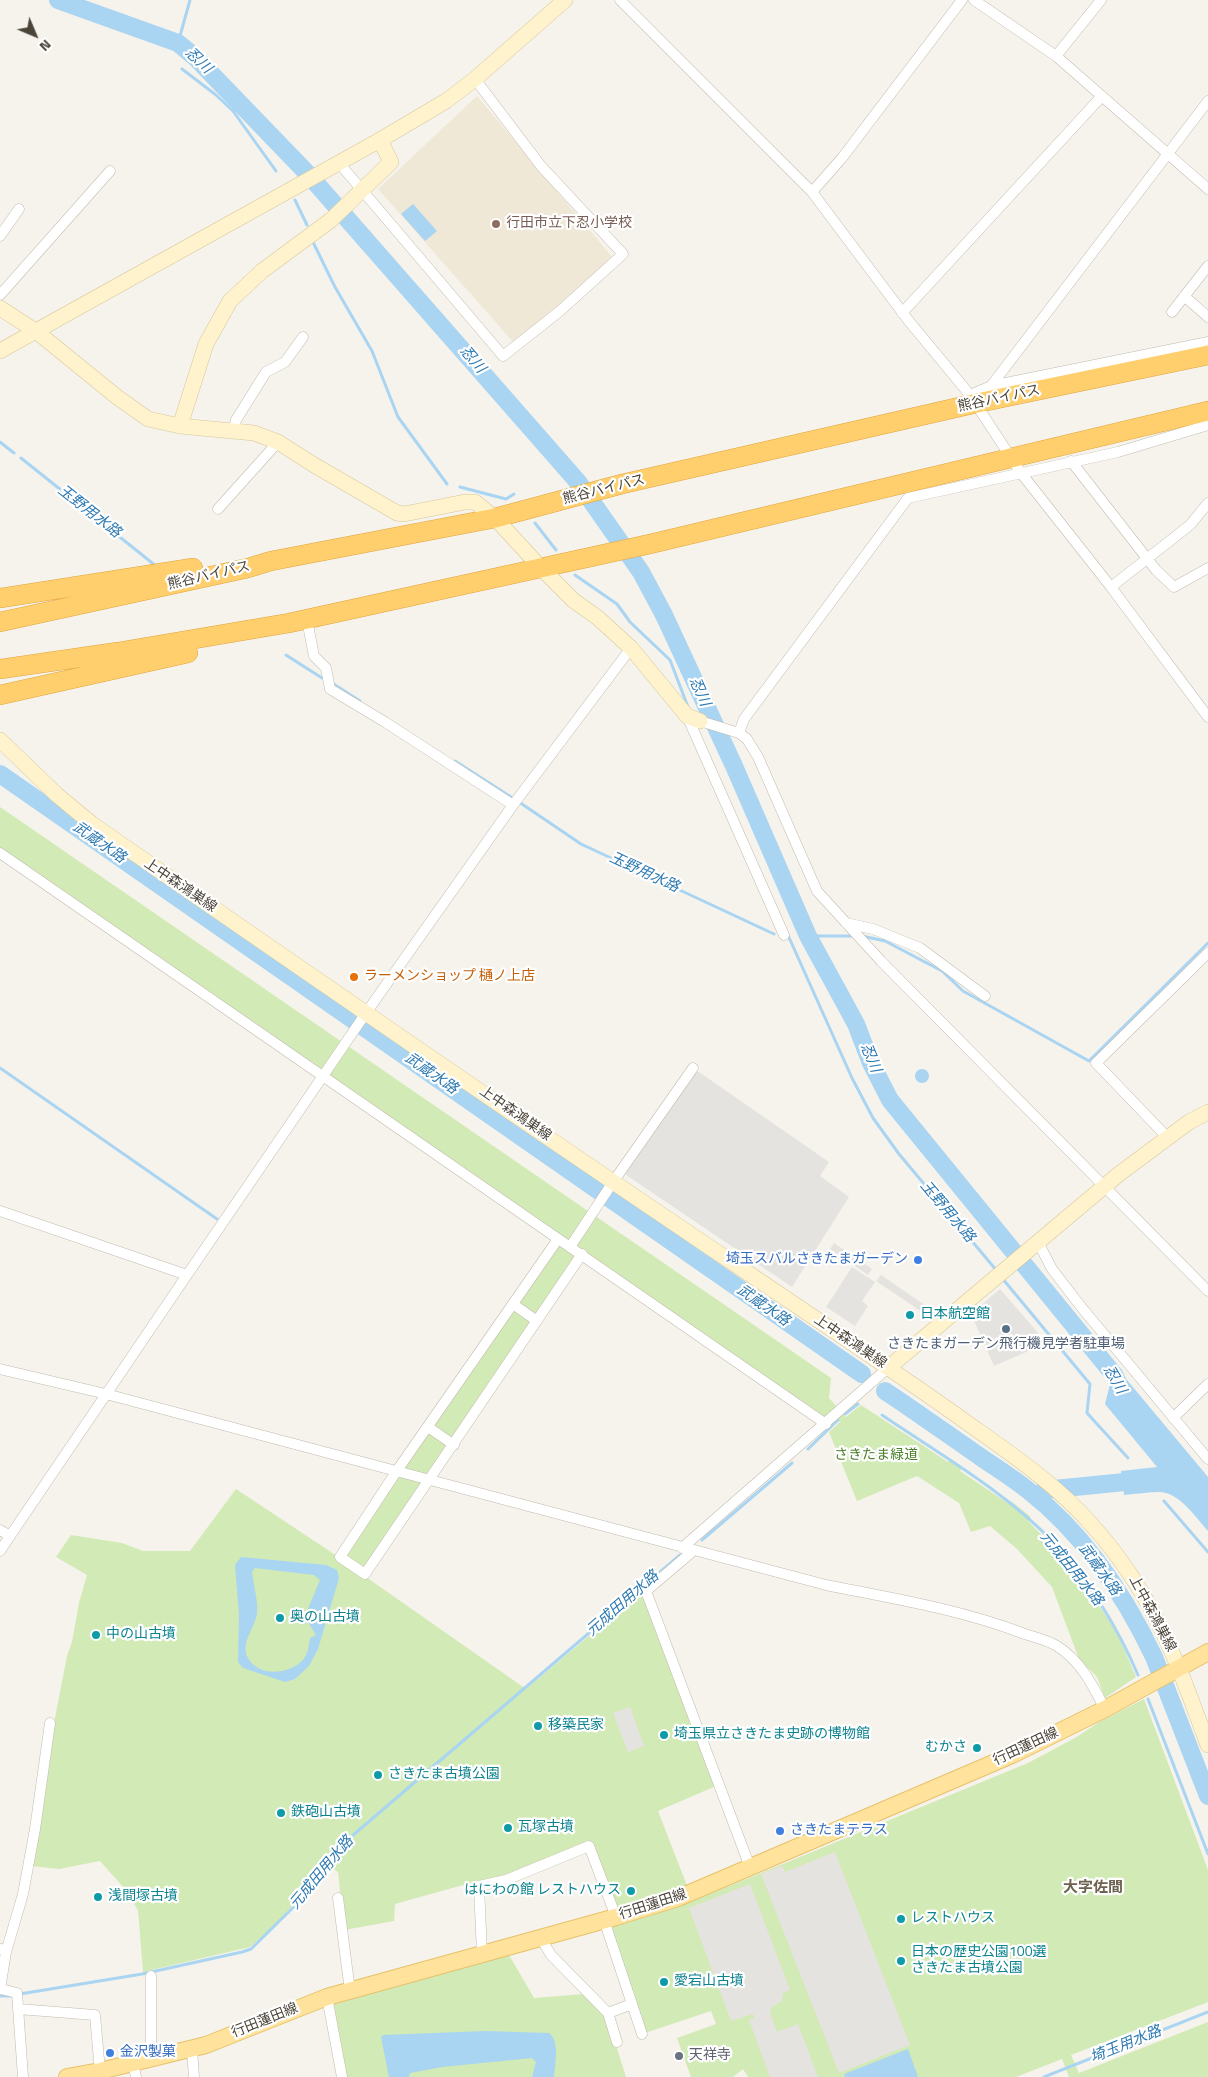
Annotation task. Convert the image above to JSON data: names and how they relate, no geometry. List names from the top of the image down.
{
  "streets": {
    "highway": ["熊谷バイパス"],
    "main road": ["行田蓮田線"],
    "street": ["上中森鴻巣線"]
  },
  "crossings": [
    ["上中森鴻巣線", "行田蓮田線"]
  ],
  "districts": ["大字佐間"],
  "water": [
    "忍川",
    "玉野用水路",
    "武蔵水路",
    "元成田用水路",
    "埼玉用水路"
  ],
  "parks": ["さきたま緑道"],
  "places": [
    "行田市立下忍小学校",
    "ラーメンショップ 樋ノ上店",
    "埼玉スバルさきたまガーデン",
    "日本航空館",
    "さきたまガーデン飛行機見学者駐車場",
    "奥の山古墳",
    "中の山古墳",
    "移築民家",
    "埼玉県立さきたま史跡の博物館",
    "むかさ",
    "さきたま古墳公園",
    "鉄砲山古墳",
    "瓦塚古墳",
    "さきたまテラス",
    "はにわの館 レストハウス",
    "浅間塚古墳",
    "レストハウス",
    "日本の歴史公園100選 さきたま古墳公園",
    "愛宕山古墳",
    "金沢製菓",
    "天祥寺"
  ],
  "north": "bottom right"
}
